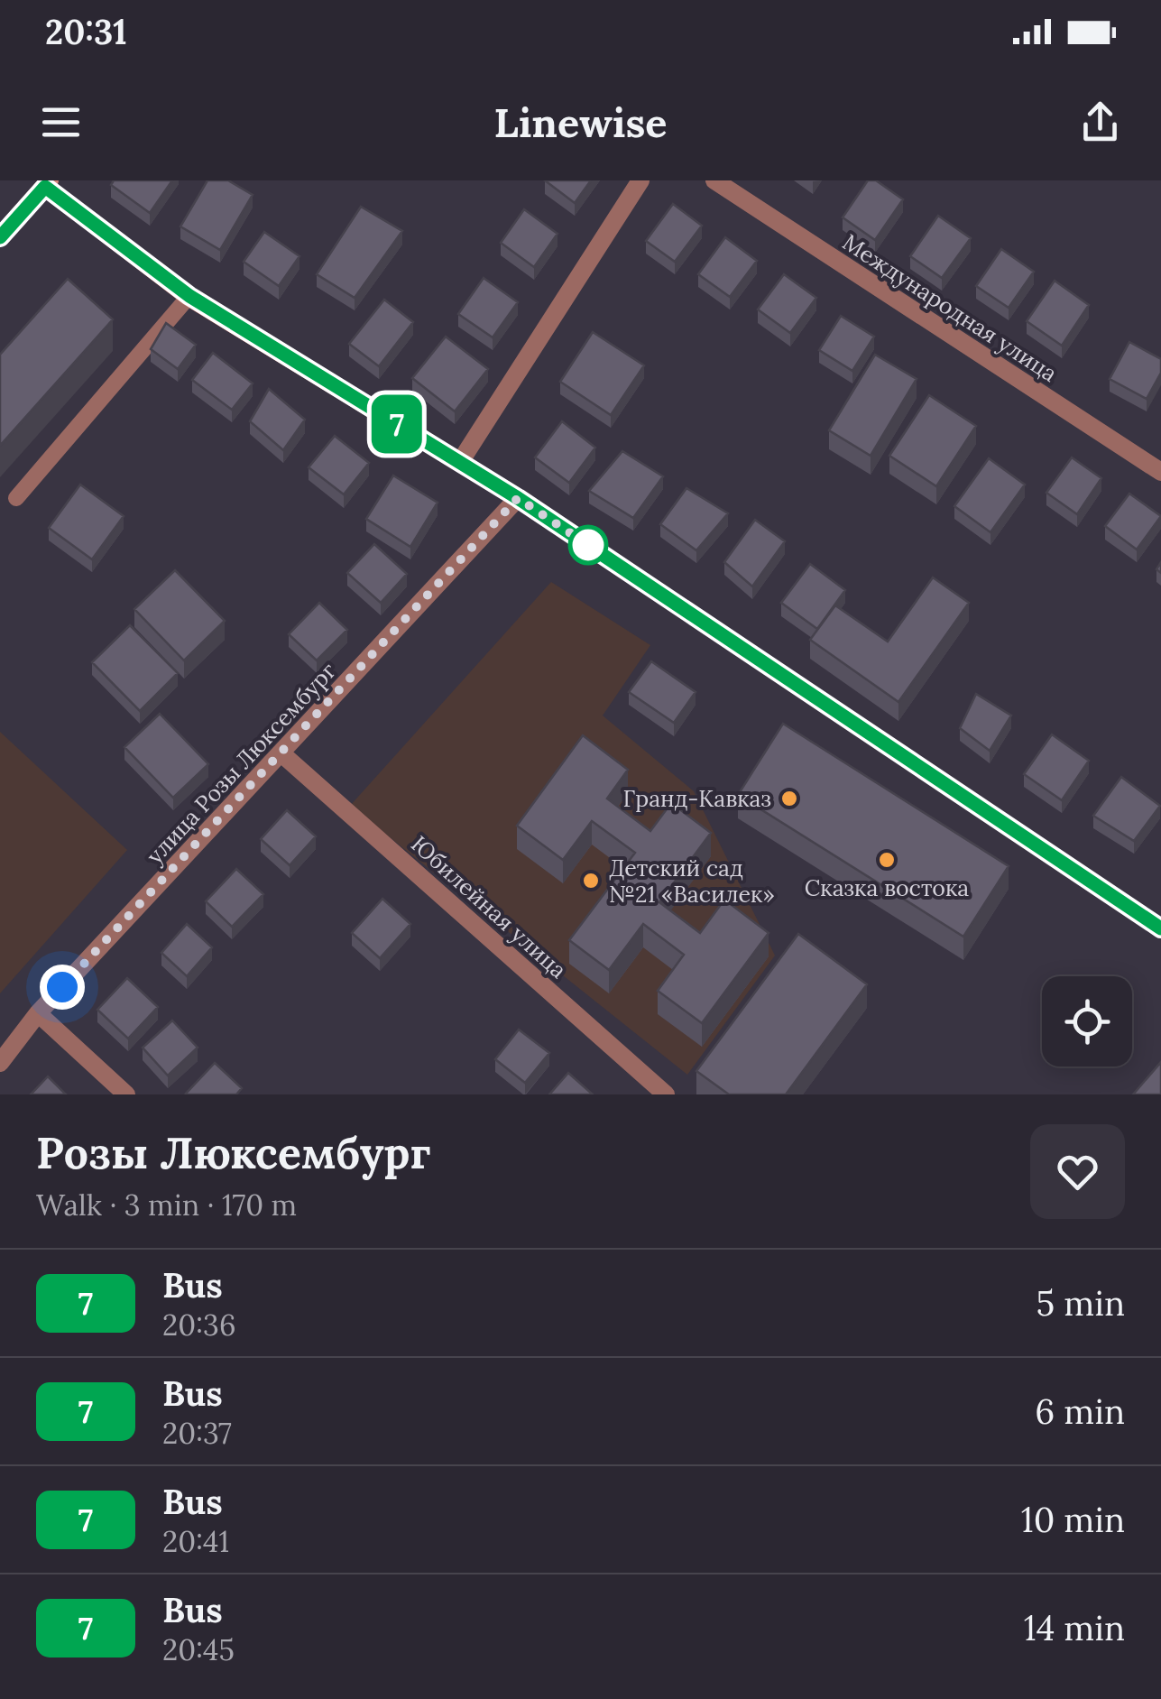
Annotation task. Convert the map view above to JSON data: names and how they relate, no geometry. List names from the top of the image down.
{
  "streets": {
    "street": ["Международная улица", "улица Розы Люксембург", "Юбилейная улица"]
  },
  "crossings": [
    ["улица Розы Люксембург", "Юбилейная улица"]
  ],
  "places": ["Гранд-Кавказ", "Сказка востока", "Детский сад №21 «Василек»"],
  "lines": ["bus line 7"],
  "page": {
    "status": "20:31",
    "header": "Linewise",
    "on_map": "7",
    "heading": ["Розы Люксембург", "Walk · 3 min · 170 m"],
    "list": [
      {
        "mark": "7",
        "name": "Bus",
        "note": "20:36",
        "value": "5 min"
      },
      {
        "mark": "7",
        "name": "Bus",
        "note": "20:37",
        "value": "6 min"
      },
      {
        "mark": "7",
        "name": "Bus",
        "note": "20:41",
        "value": "10 min"
      },
      {
        "mark": "7",
        "name": "Bus",
        "note": "20:45",
        "value": "14 min"
      }
    ]
  }
}
